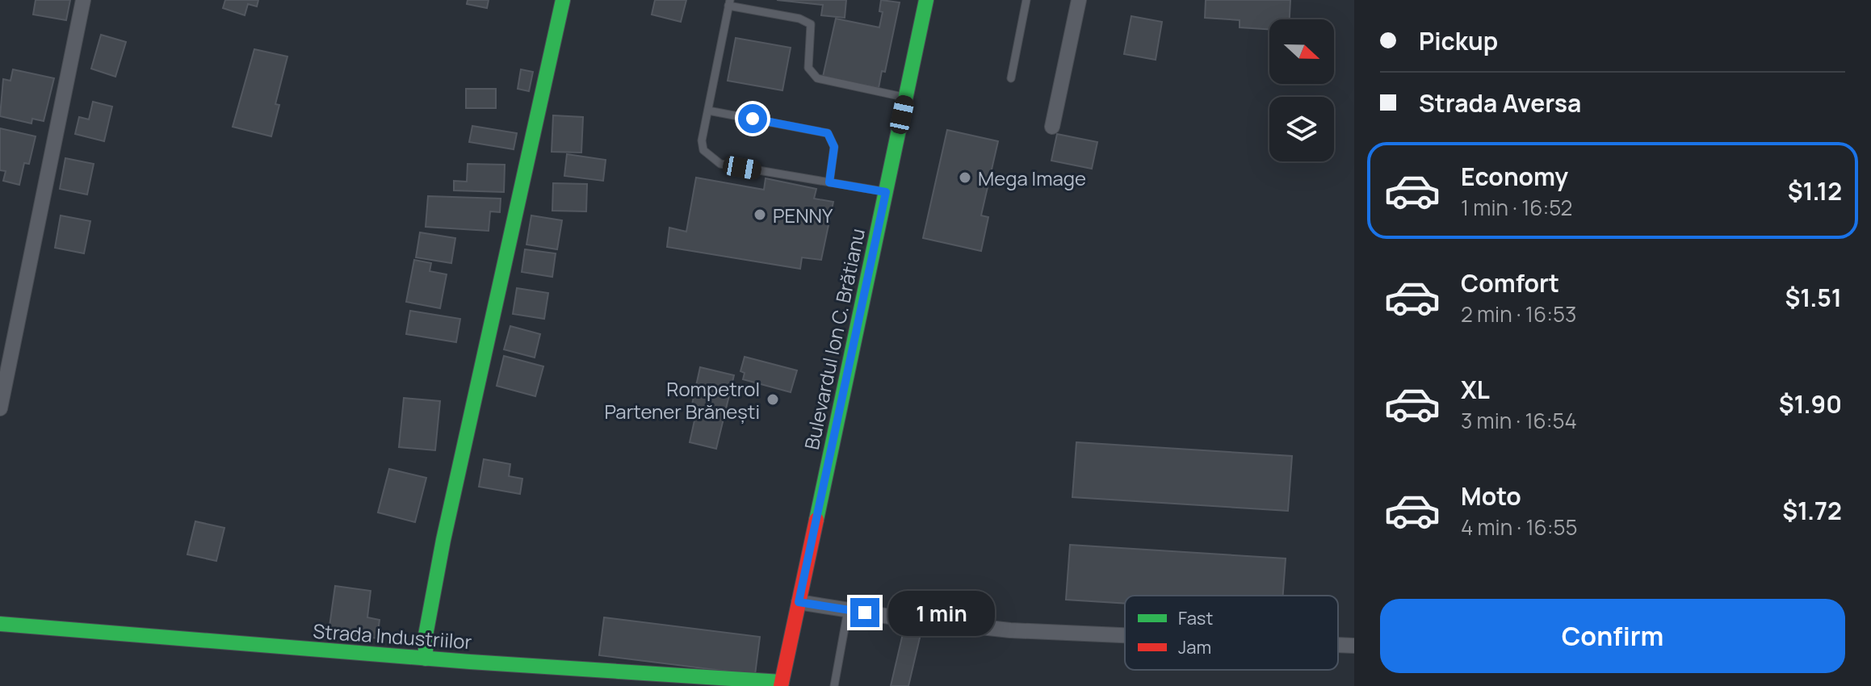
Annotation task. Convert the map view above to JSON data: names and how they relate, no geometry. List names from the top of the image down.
{
  "streets": {
    "street": ["Bulevardul Ion C. Brătianu", "Strada Industriilor"]
  },
  "crossings": [
    ["Bulevardul Ion C. Brătianu", "Strada Industriilor"]
  ],
  "places": ["Mega Image", "PENNY", "Rompetrol Partener Brănești"],
  "legend": ["Fast", "Jam"],
  "north": "right",
  "page": {
    "banner": ["Pickup", "Strada Aversa"],
    "list": [
      {
        "name": "Economy",
        "note": "1 min · 16:52",
        "value": "$1.12"
      },
      {
        "name": "Comfort",
        "note": "2 min · 16:53",
        "value": "$1.51"
      },
      {
        "name": "XL",
        "note": "3 min · 16:54",
        "value": "$1.90"
      },
      {
        "name": "Moto",
        "note": "4 min · 16:55",
        "value": "$1.72"
      }
    ],
    "buttons": "Confirm",
    "bubble": "1 min"
  }
}
